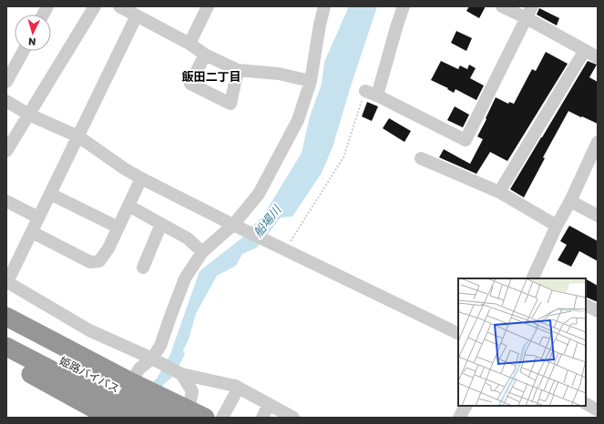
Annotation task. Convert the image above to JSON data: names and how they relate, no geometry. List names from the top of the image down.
{
  "streets": {
    "highway": ["姫路バイパス"]
  },
  "districts": ["飯田二丁目"],
  "water": ["船場川"],
  "north": "bottom"
}
